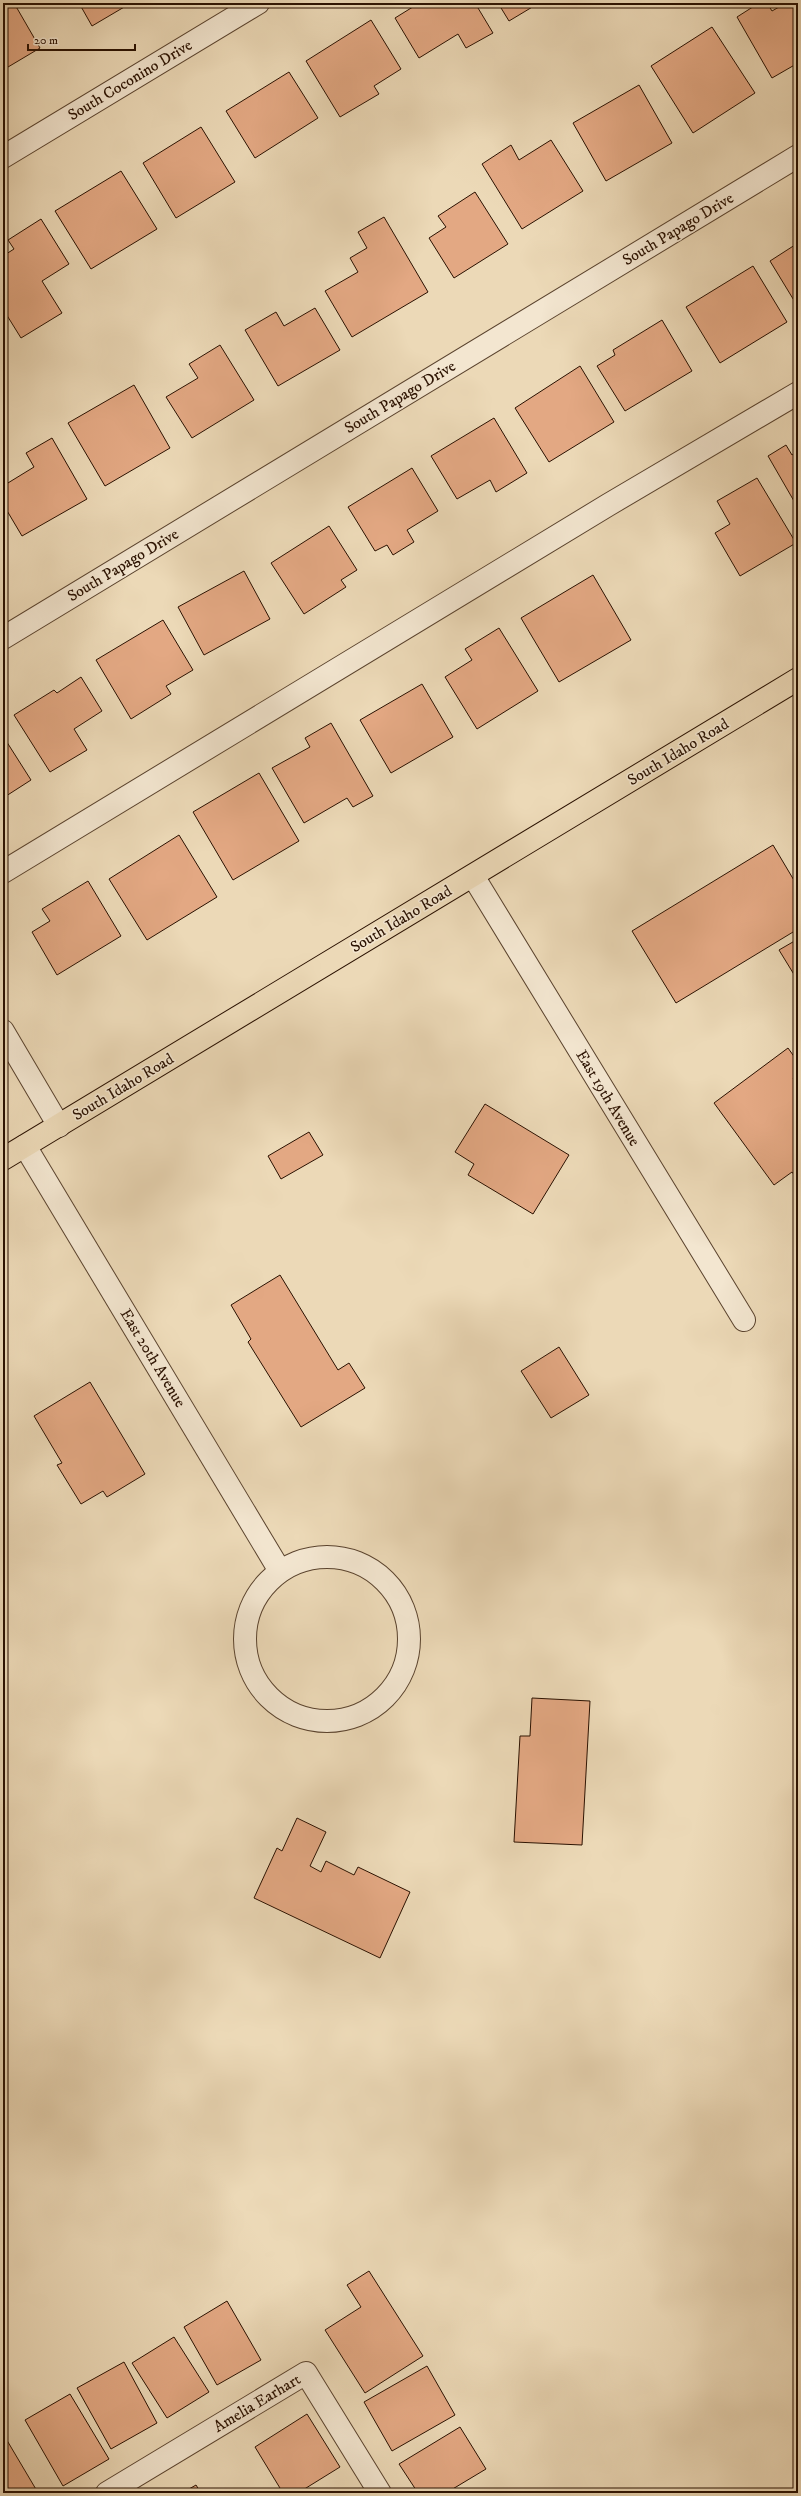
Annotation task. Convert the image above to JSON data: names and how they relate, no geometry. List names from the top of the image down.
{
  "streets": {
    "main road": ["South Idaho Road"],
    "street": [
      "South Coconino Drive",
      "South Papago Drive",
      "East 19th Avenue",
      "East 20th Avenue",
      "Amelia Earhart"
    ]
  },
  "crossings": [
    ["South Idaho Road", "East 19th Avenue"],
    ["South Idaho Road", "East 20th Avenue"]
  ],
  "scale_bar": "20 m"
}
